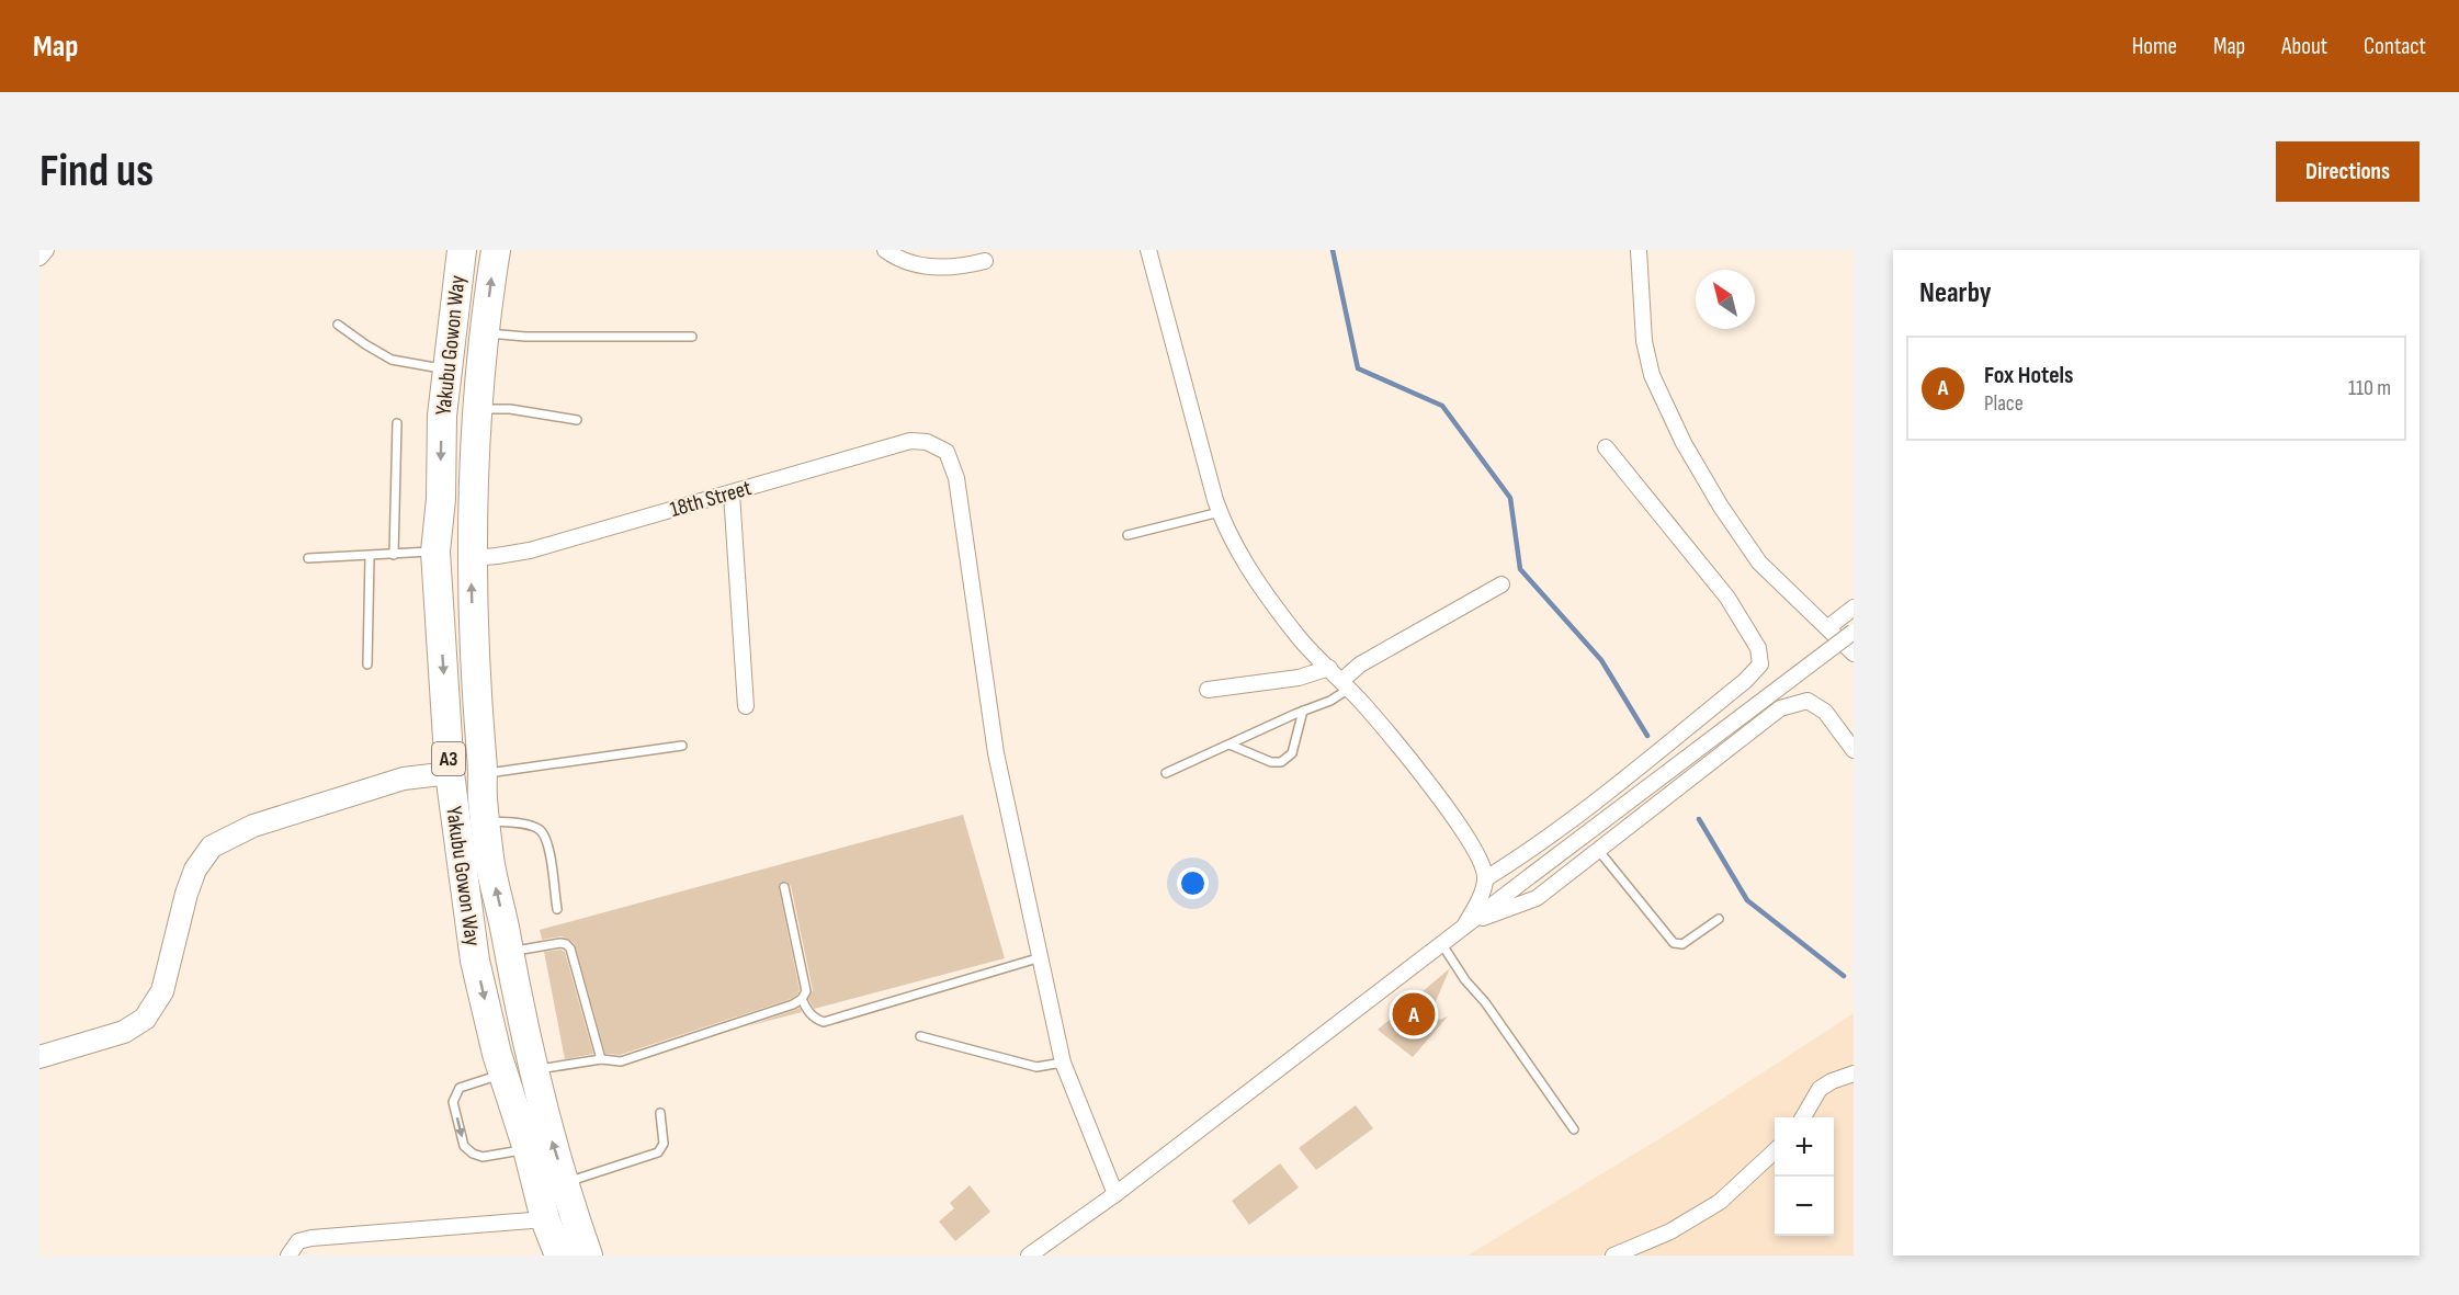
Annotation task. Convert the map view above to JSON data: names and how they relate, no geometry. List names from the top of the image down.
{
  "streets": {
    "highway": ["Yakubu Gowon Way", "A3"],
    "street": ["18th Street"]
  },
  "crossings": [
    ["Yakubu Gowon Way", "18th Street"]
  ],
  "north": "top left",
  "page": {
    "header": "Map",
    "nav": [
      "Home",
      "Map",
      "About",
      "Contact"
    ],
    "buttons": "Directions",
    "title": "Find us",
    "heading": "Nearby",
    "list": [
      {
        "mark": "A",
        "name": "Fox Hotels",
        "note": "Place",
        "value": "110 m"
      }
    ],
    "pins": "A",
    "map_buttons": ["+", "−"]
  }
}
